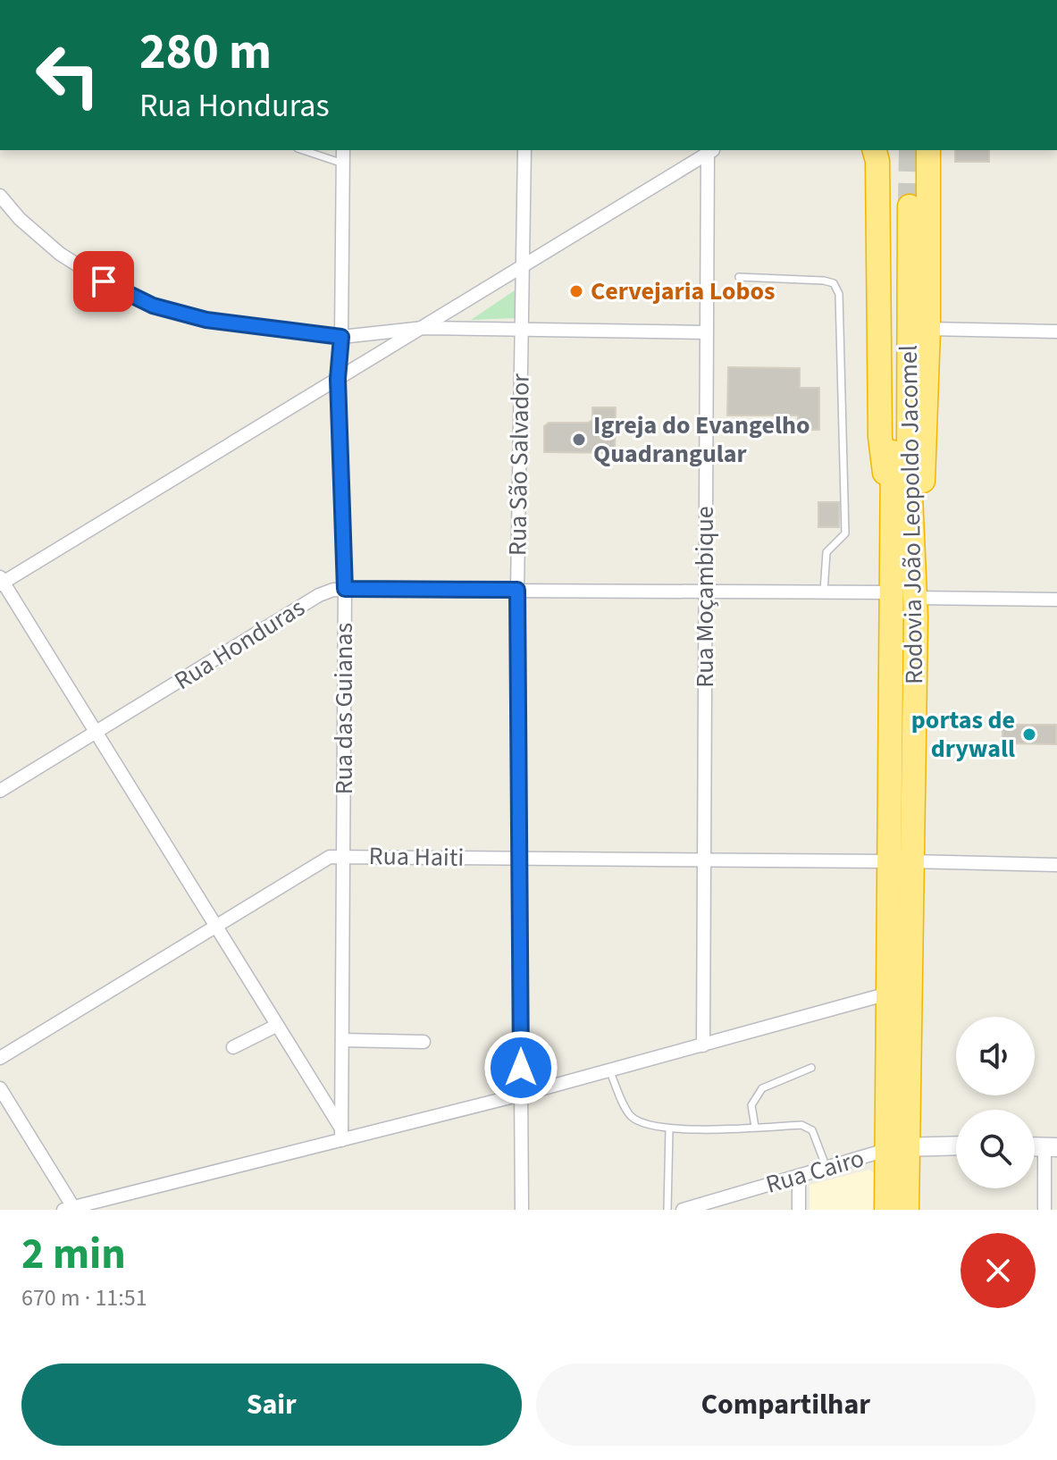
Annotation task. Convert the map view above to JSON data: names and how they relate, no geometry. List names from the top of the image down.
{
  "streets": {
    "highway": ["Rodovia João Leopoldo Jacomel"],
    "street": [
      "Rua São Salvador",
      "Rua Moçambique",
      "Rua Honduras",
      "Rua das Guianas",
      "Rua Haiti",
      "Rua Cairo"
    ]
  },
  "crossings": [
    ["Rua São Salvador", "Rua Honduras"],
    ["Rua São Salvador", "Rua Haiti"],
    ["Rodovia João Leopoldo Jacomel", "Rua Honduras"],
    ["Rodovia João Leopoldo Jacomel", "Rua Haiti"],
    ["Rodovia João Leopoldo Jacomel", "Rua Cairo"],
    ["Rua Moçambique", "Rua Honduras"],
    ["Rua Moçambique", "Rua Haiti"],
    ["Rua Honduras", "Rua das Guianas"],
    ["Rua das Guianas", "Rua Haiti"]
  ],
  "places": ["Cervejaria Lobos", "Igreja do Evangelho Quadrangular", "portas de drywall"],
  "page": {
    "turn": ["280 m", "Rua Honduras"],
    "heading": ["2 min", "670 m · 11:51"],
    "buttons": ["Sair", "Compartilhar"]
  }
}
